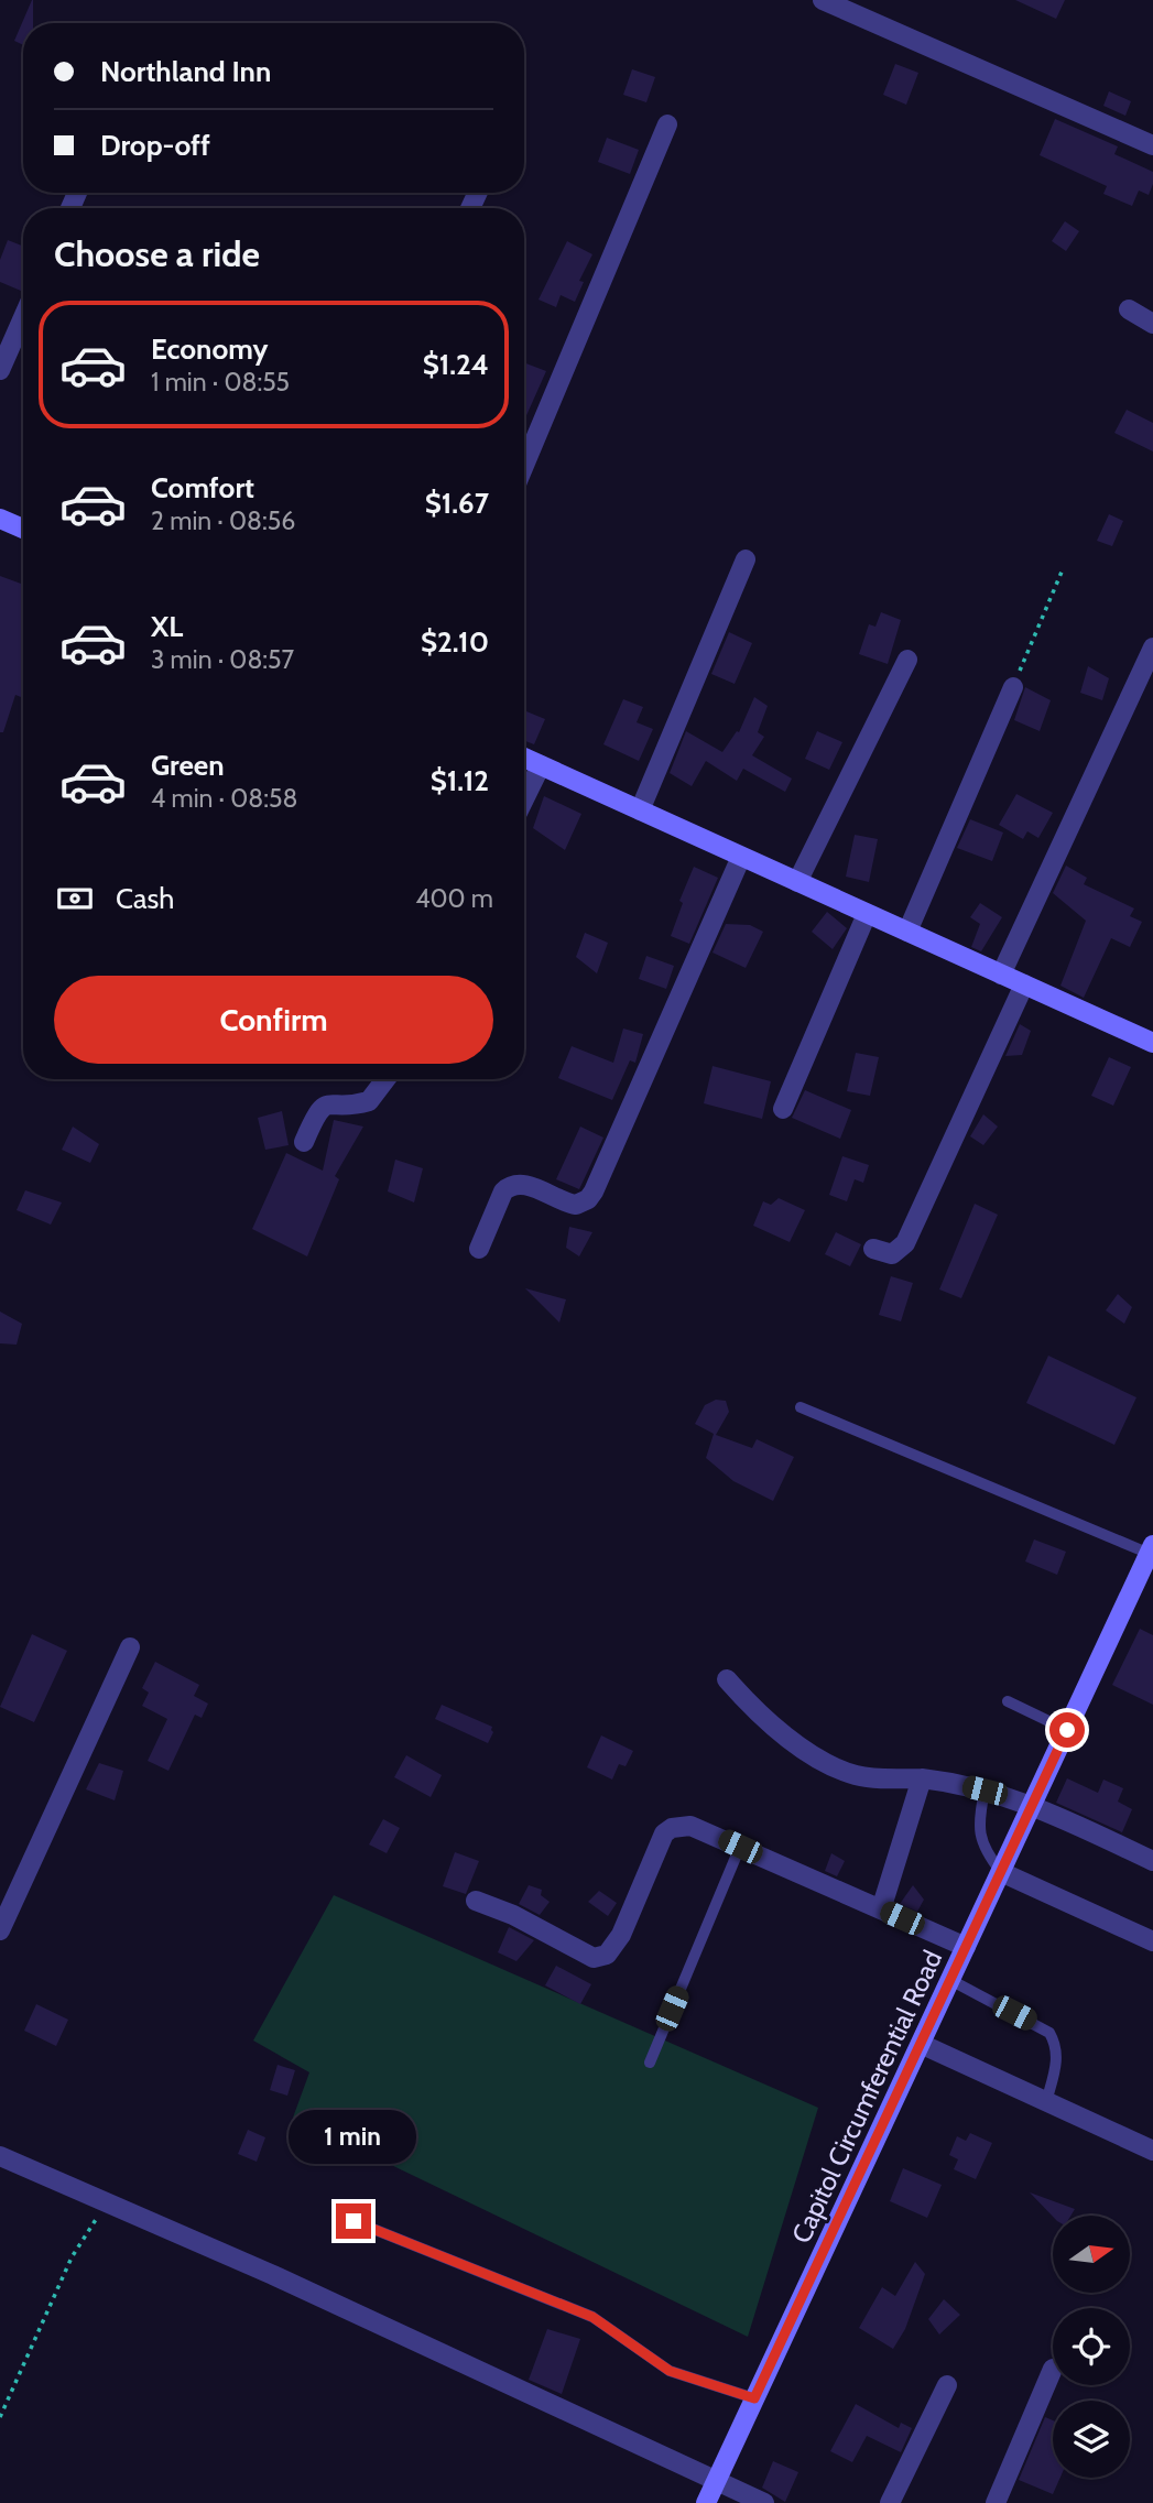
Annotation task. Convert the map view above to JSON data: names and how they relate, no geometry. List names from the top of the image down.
{
  "streets": {
    "main road": ["Capitol Circumferential Road"]
  },
  "north": "right",
  "page": {
    "banner": ["Northland Inn", "Drop-off"],
    "heading": "Choose a ride",
    "list": [
      {
        "name": "Economy",
        "note": "1 min · 08:55",
        "value": "$1.24"
      },
      {
        "name": "Comfort",
        "note": "2 min · 08:56",
        "value": "$1.67"
      },
      {
        "name": "XL",
        "note": "3 min · 08:57",
        "value": "$2.10"
      },
      {
        "name": "Green",
        "note": "4 min · 08:58",
        "value": "$1.12"
      }
    ],
    "pay": ["Cash", "400 m"],
    "buttons": "Confirm",
    "bubble": "1 min"
  }
}
